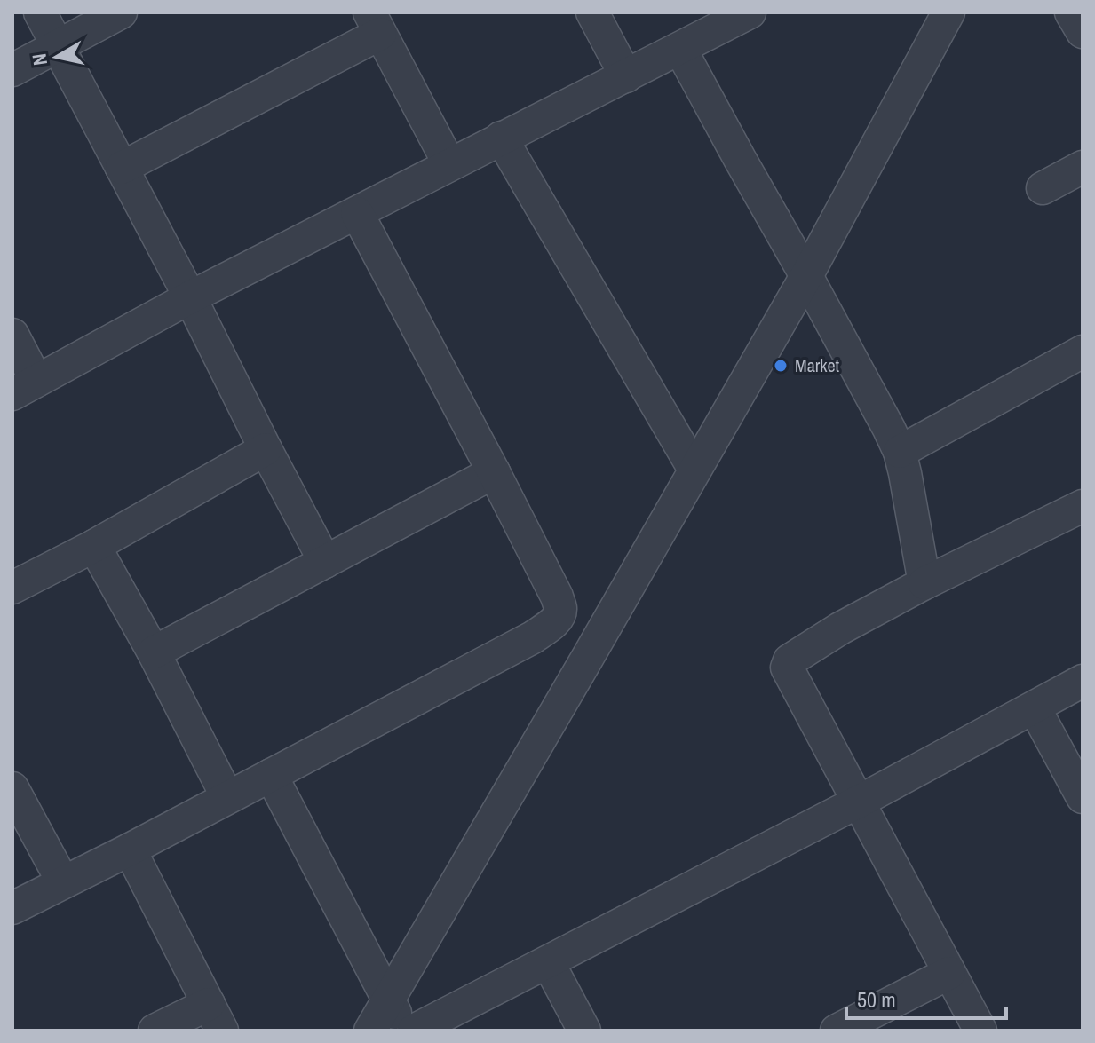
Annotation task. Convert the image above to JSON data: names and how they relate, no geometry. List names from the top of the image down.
{
  "places": ["Market"],
  "scale_bar": "50 m",
  "north": "left"
}
